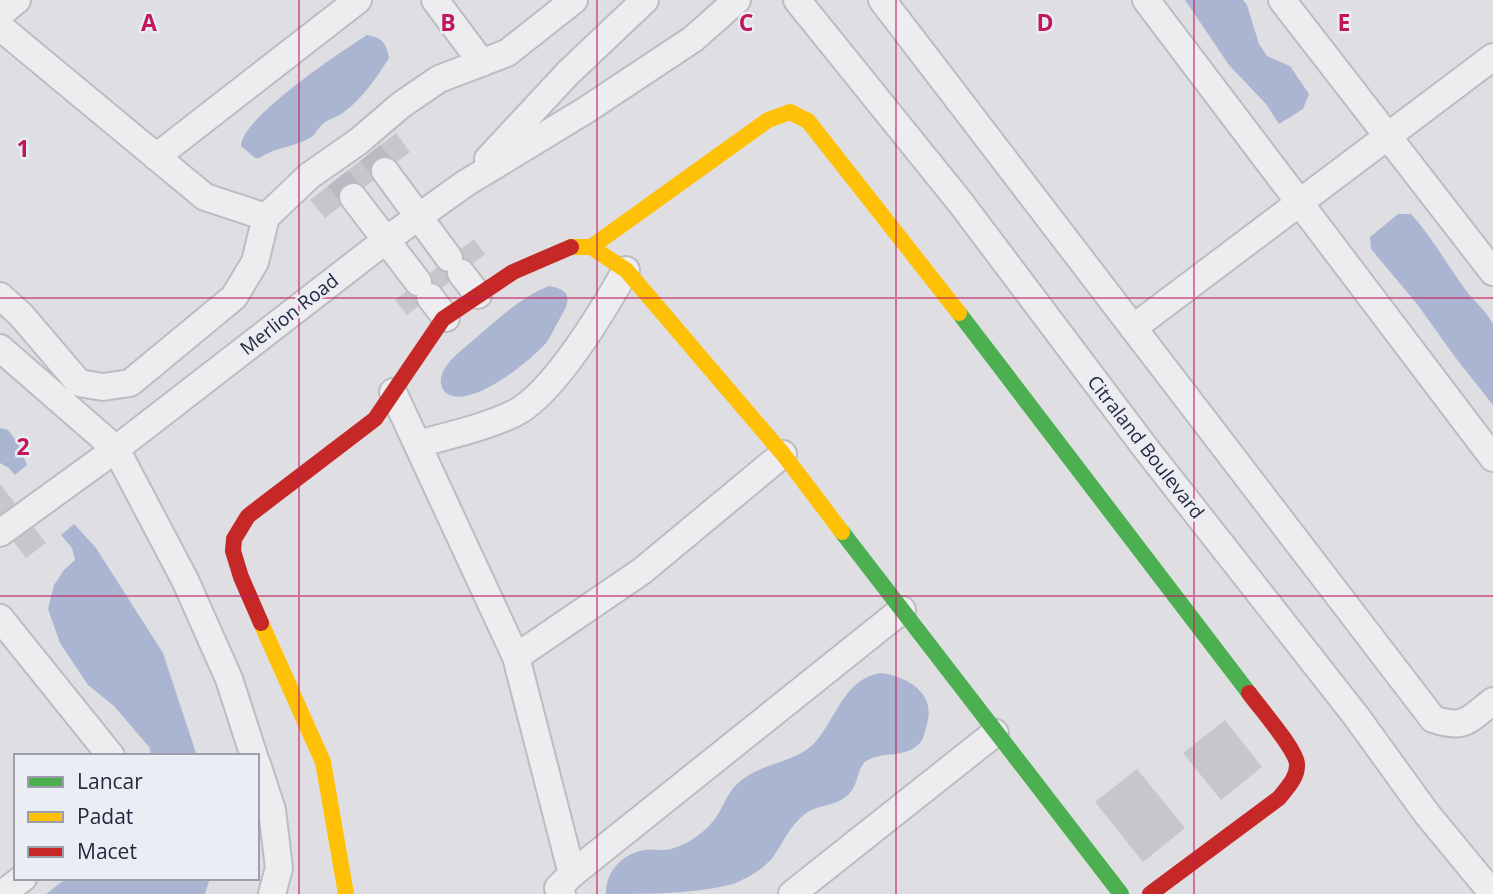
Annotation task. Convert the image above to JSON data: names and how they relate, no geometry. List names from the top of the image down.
{
  "streets": {
    "street": ["Merlion Road", "Citraland Boulevard"]
  },
  "legend": ["Lancar", "Padat", "Macet"],
  "grid": {
    "columns": [
      "A",
      "B",
      "C",
      "D",
      "E"
    ],
    "rows": ["1", "2"]
  }
}
